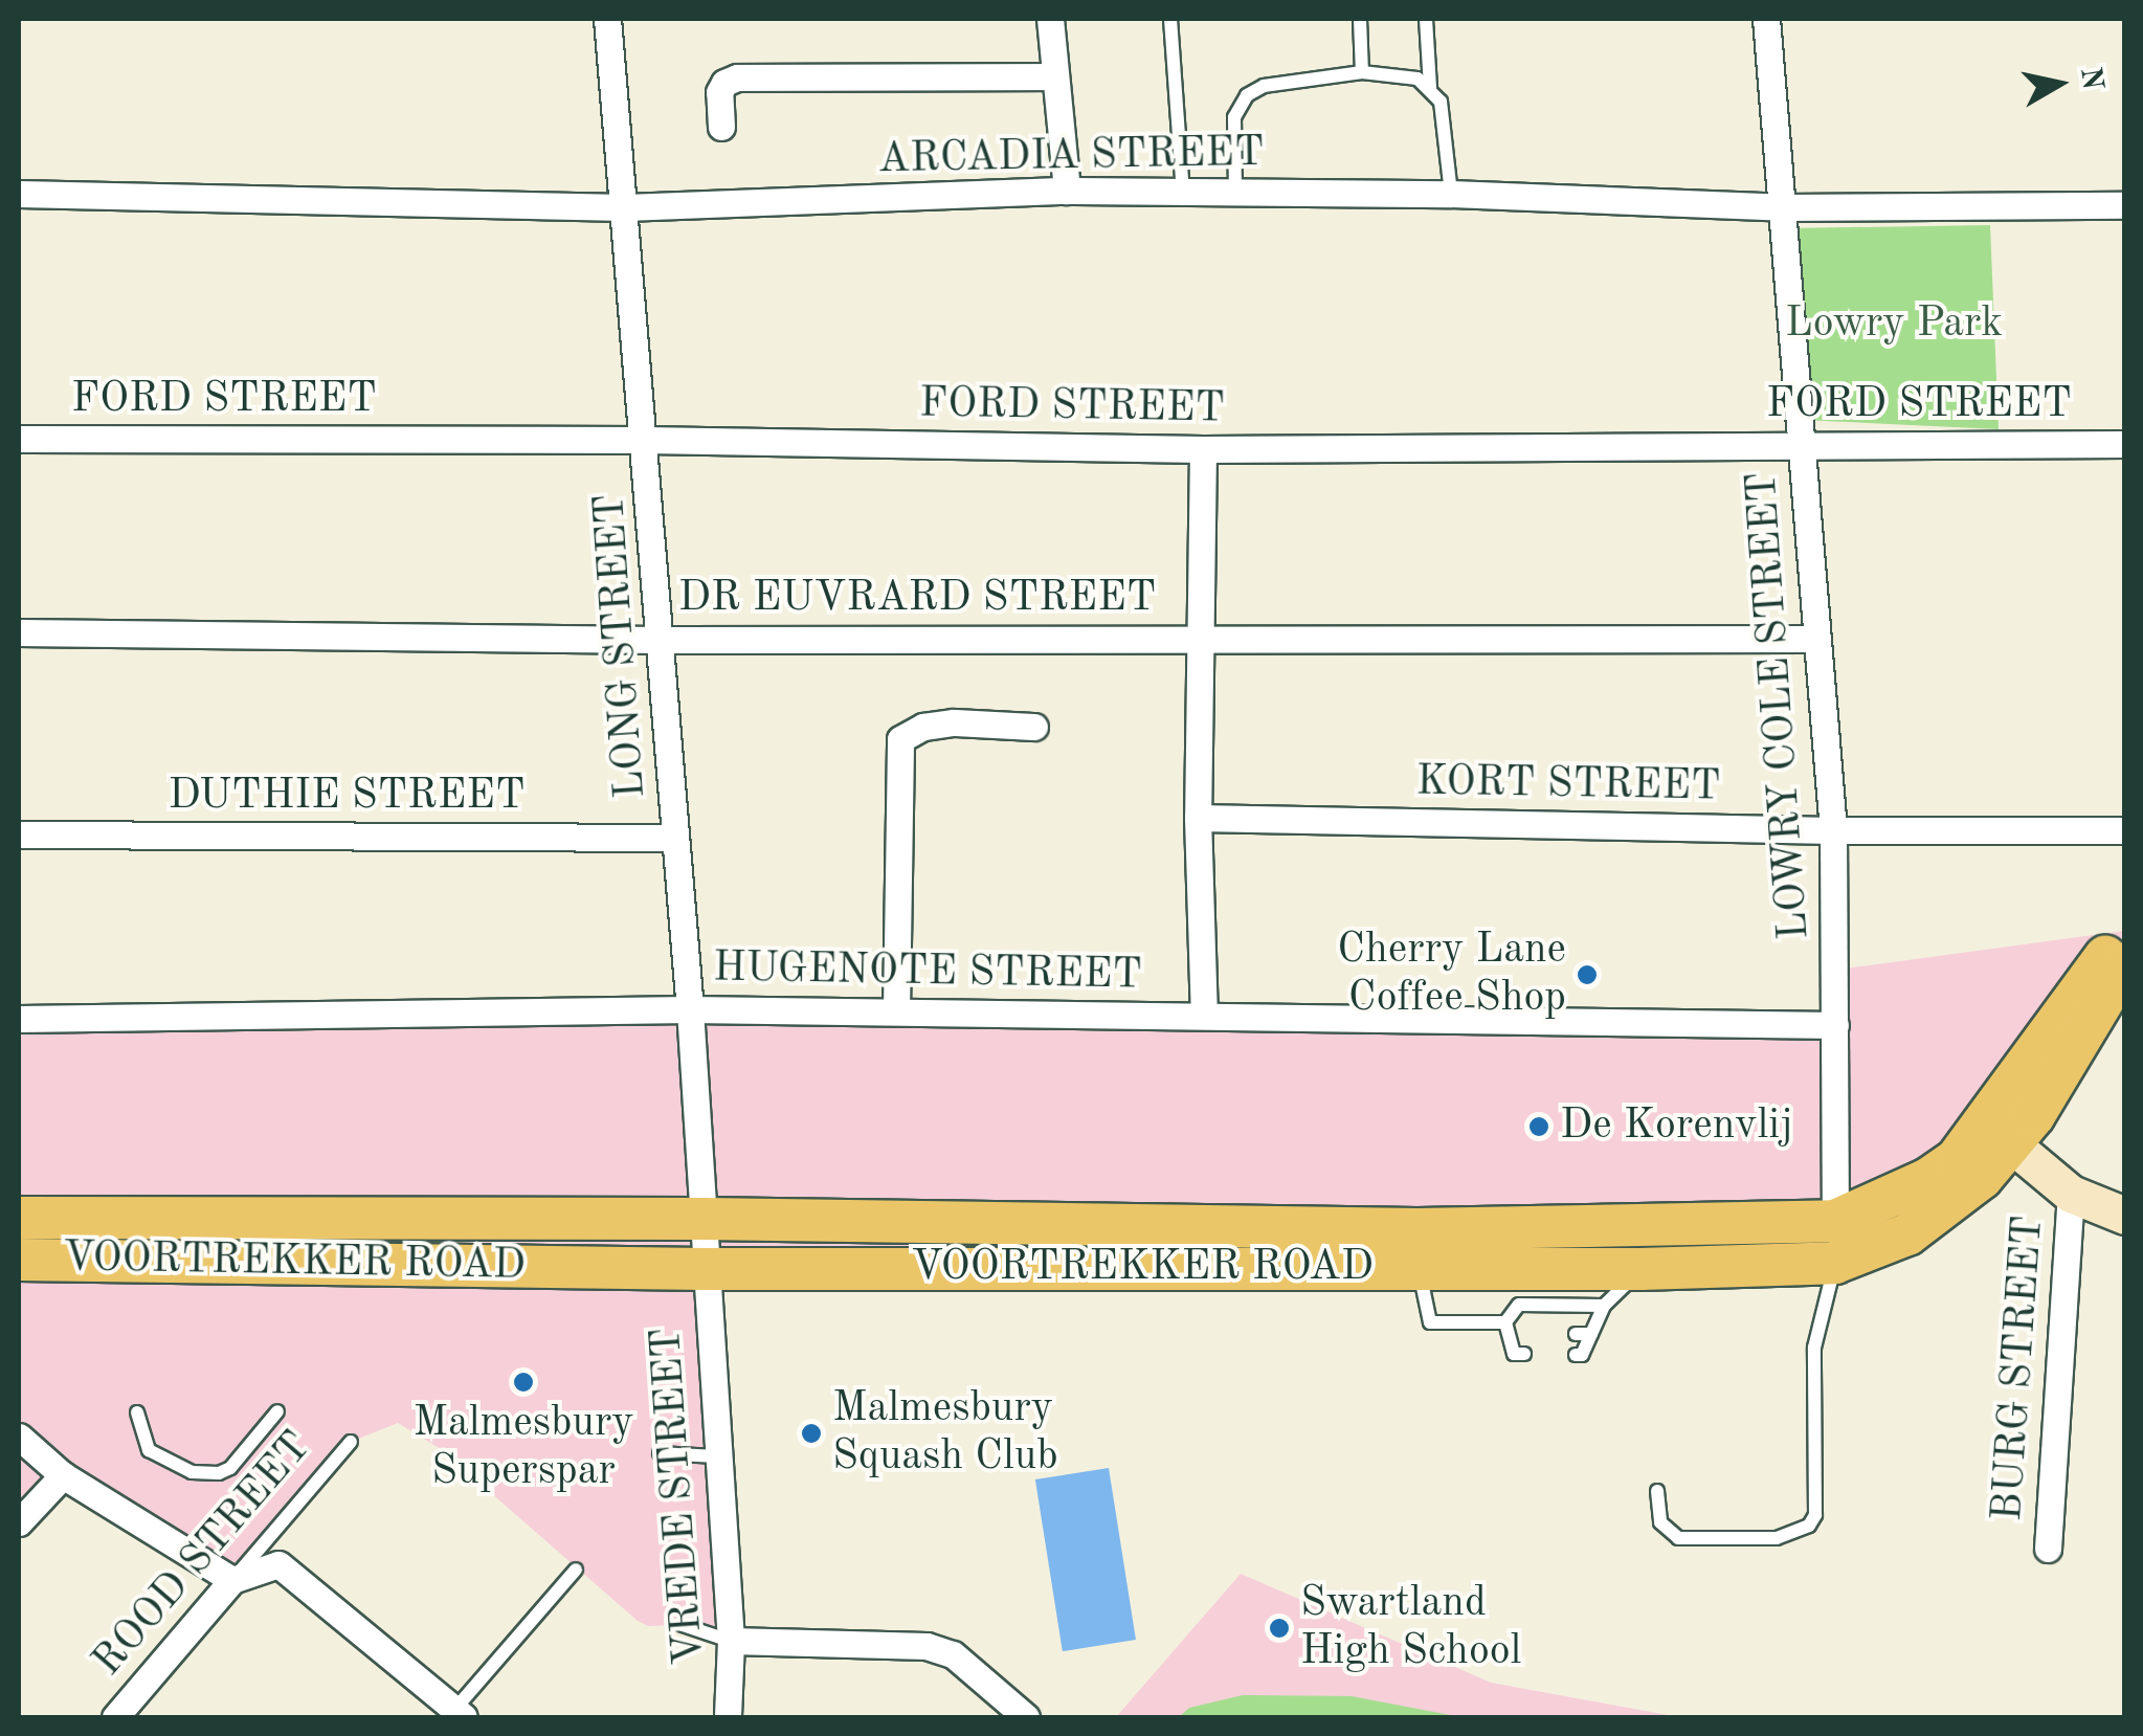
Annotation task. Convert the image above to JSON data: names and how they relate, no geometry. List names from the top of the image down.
{
  "streets": {
    "main road": ["VOORTREKKER ROAD"],
    "street": [
      "ARCADIA STREET",
      "FORD STREET",
      "DR EUVRARD STREET",
      "LONG STREET",
      "LOWRY COLE STREET",
      "KORT STREET",
      "DUTHIE STREET",
      "HUGENOTE STREET",
      "BURG STREET",
      "VREDE STREET",
      "ROOD STREET"
    ]
  },
  "crossings": [
    ["ARCADIA STREET", "LONG STREET"],
    ["ARCADIA STREET", "LOWRY COLE STREET"],
    ["FORD STREET", "LONG STREET"],
    ["FORD STREET", "LOWRY COLE STREET"],
    ["DR EUVRARD STREET", "LONG STREET"],
    ["DR EUVRARD STREET", "LOWRY COLE STREET"],
    ["LONG STREET", "DUTHIE STREET"],
    ["LONG STREET", "HUGENOTE STREET"],
    ["LONG STREET", "VOORTREKKER ROAD"],
    ["LONG STREET", "VREDE STREET"],
    ["LOWRY COLE STREET", "KORT STREET"],
    ["LOWRY COLE STREET", "HUGENOTE STREET"],
    ["LOWRY COLE STREET", "VOORTREKKER ROAD"],
    ["VOORTREKKER ROAD", "VREDE STREET"]
  ],
  "parks": ["Lowry Park"],
  "places": [
    "Cherry Lane Coffee Shop",
    "De Korenvlij",
    "Malmesbury Superspar",
    "Malmesbury Squash Club",
    "Swartland High School"
  ],
  "north": "right"
}
